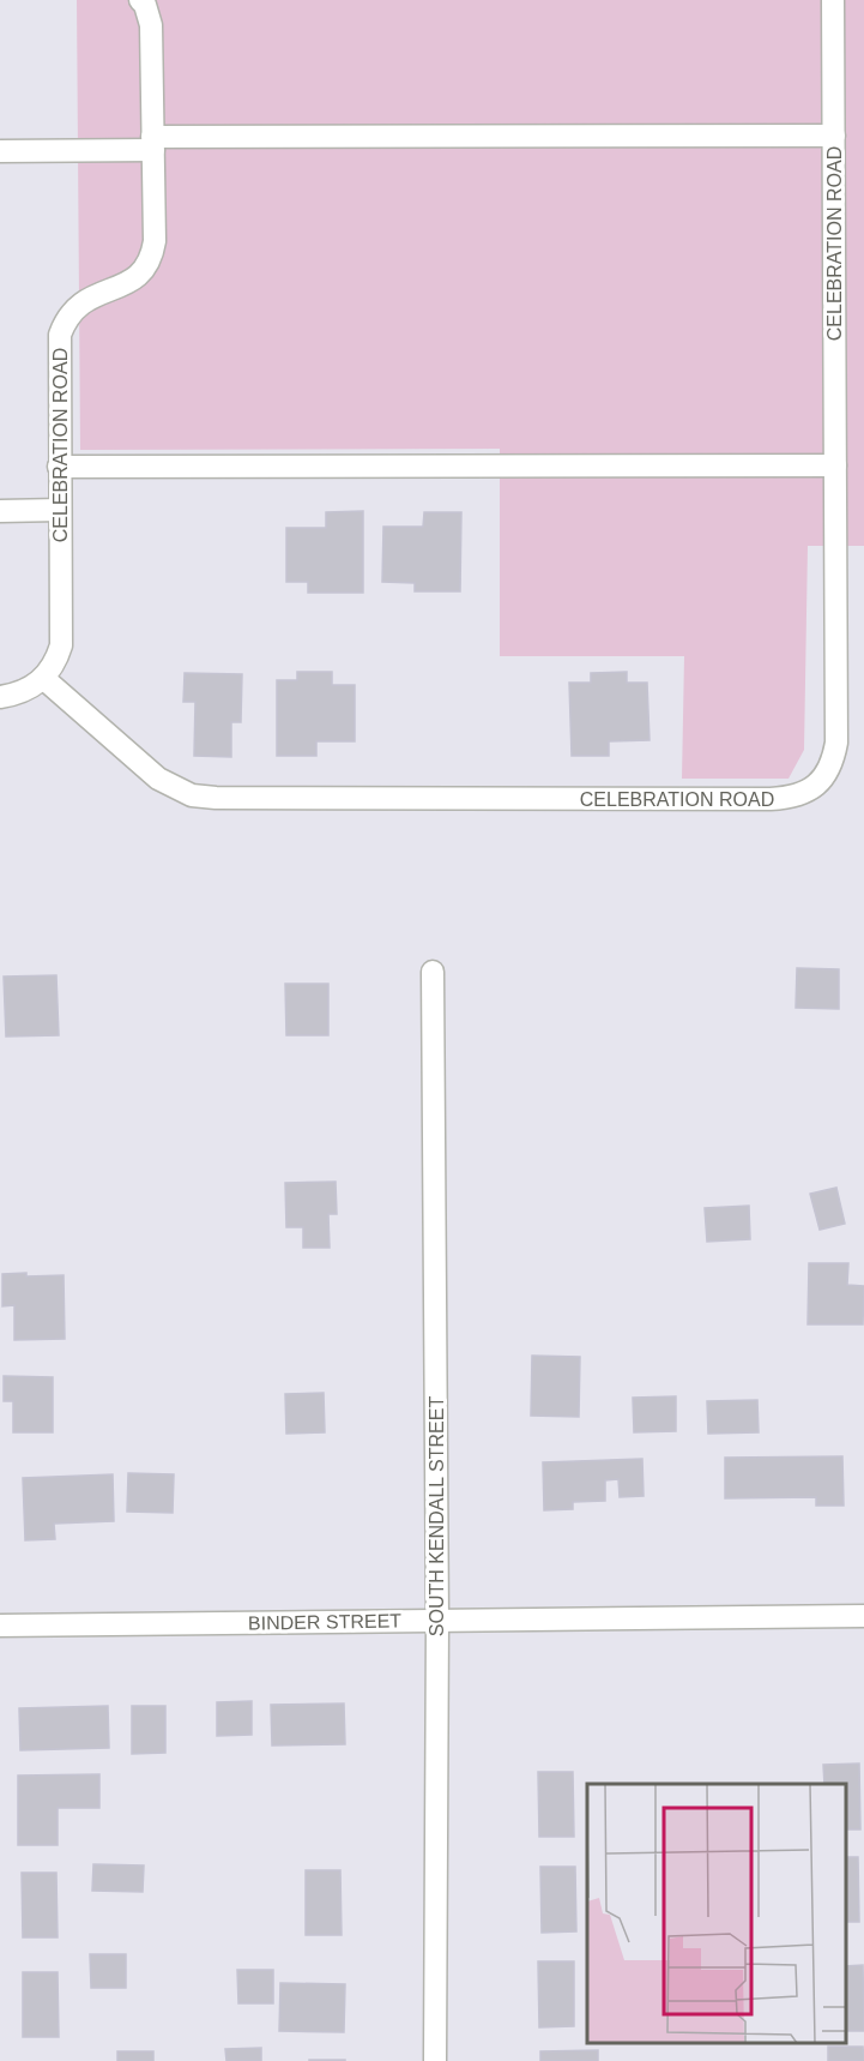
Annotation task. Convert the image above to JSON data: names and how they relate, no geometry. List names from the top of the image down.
{
  "streets": {
    "street": ["CELEBRATION ROAD", "SOUTH KENDALL STREET", "BINDER STREET"]
  },
  "crossings": [
    ["SOUTH KENDALL STREET", "BINDER STREET"]
  ]
}
